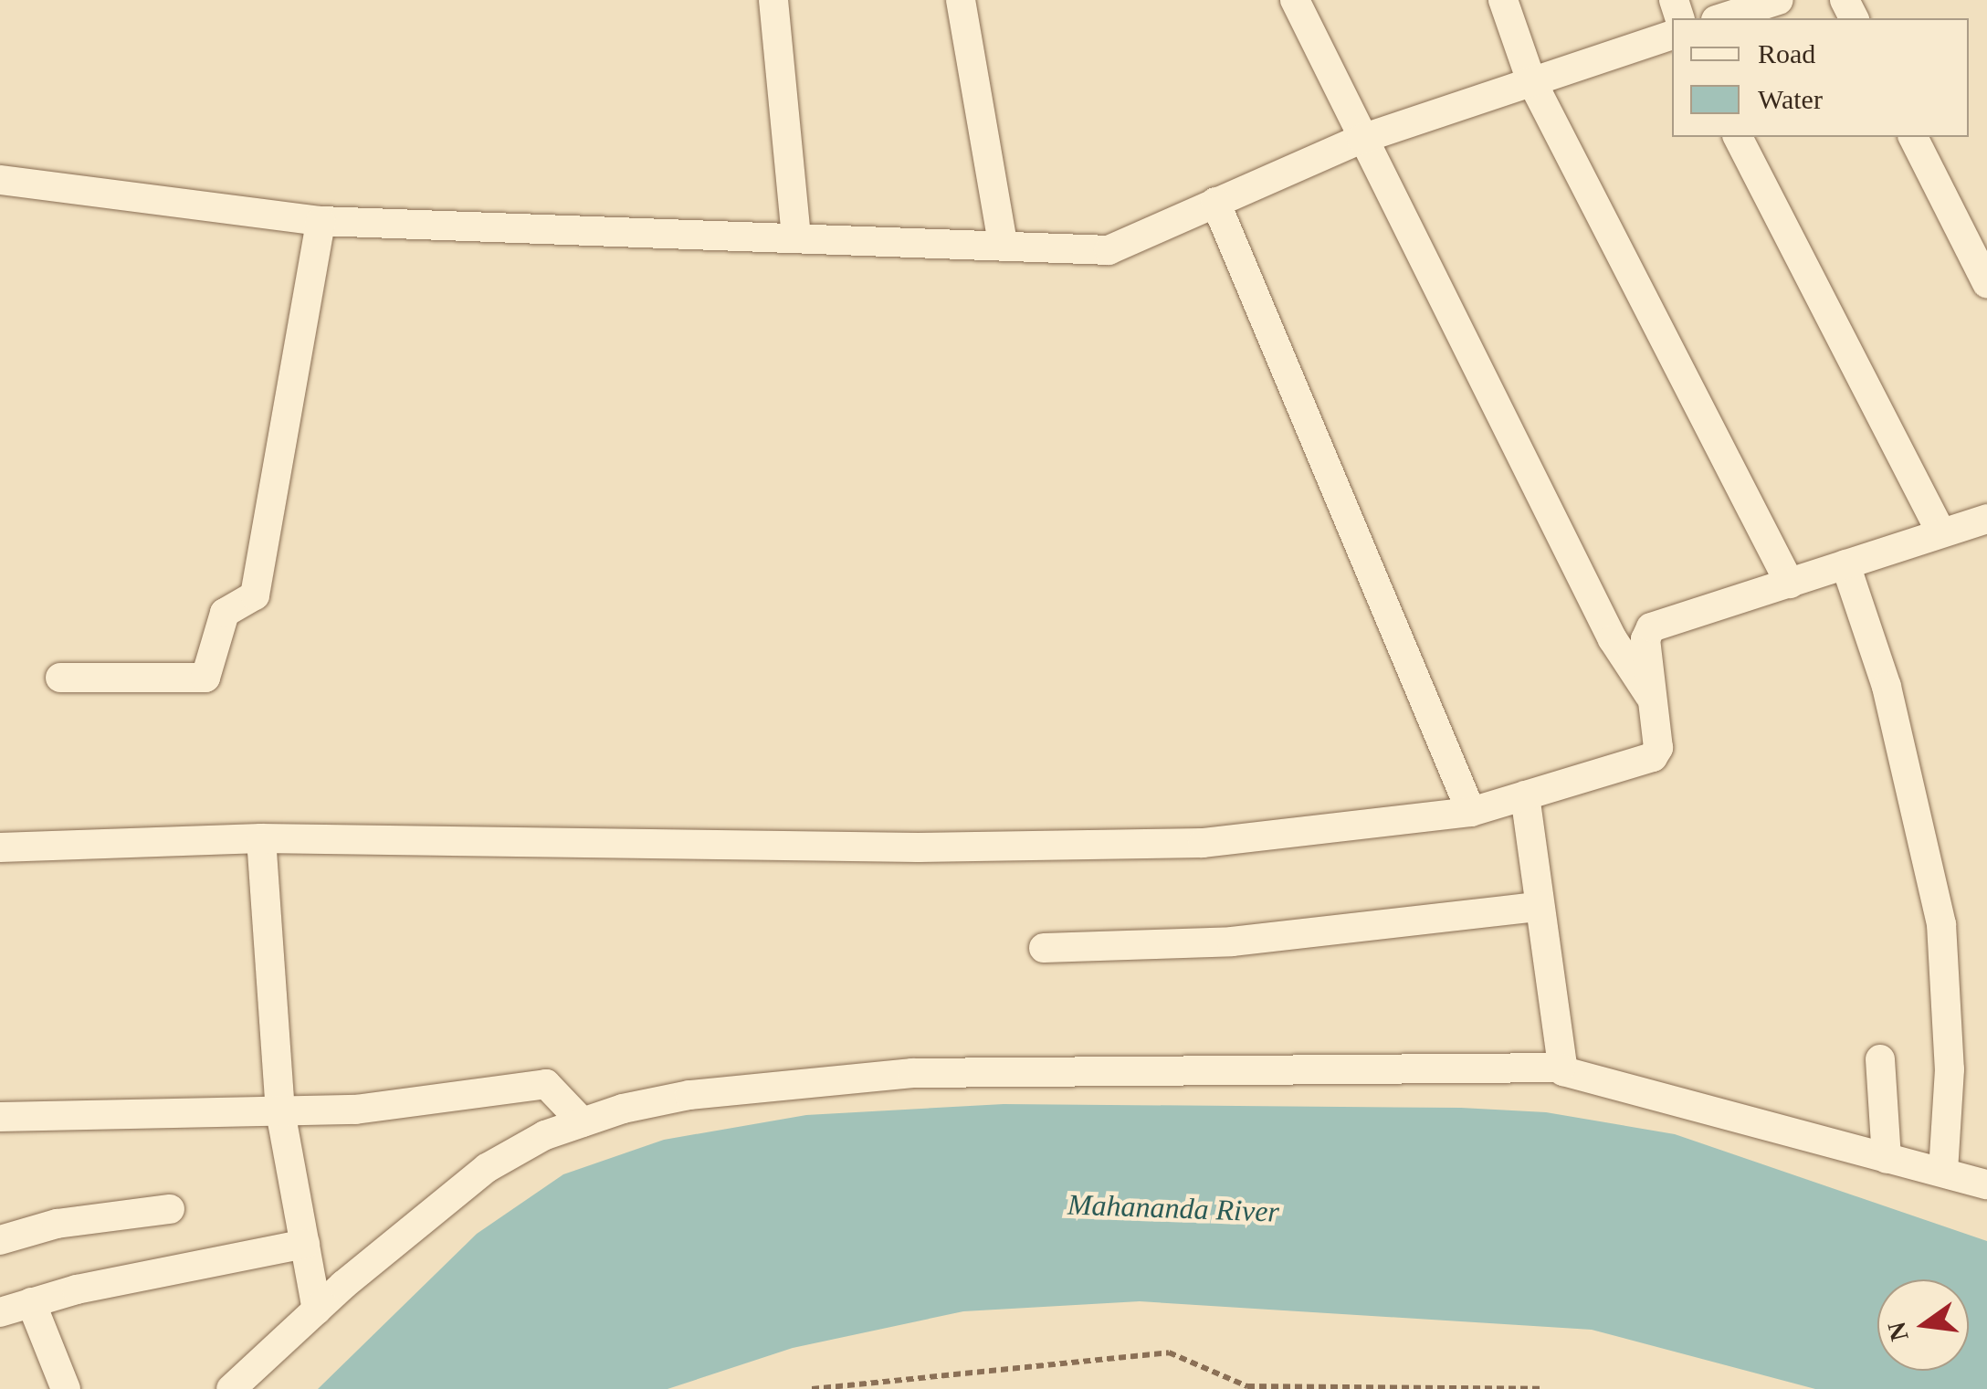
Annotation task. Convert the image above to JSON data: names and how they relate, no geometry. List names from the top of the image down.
{
  "water": ["Mahananda River"],
  "legend": ["Road", "Water"],
  "north": "left"
}
